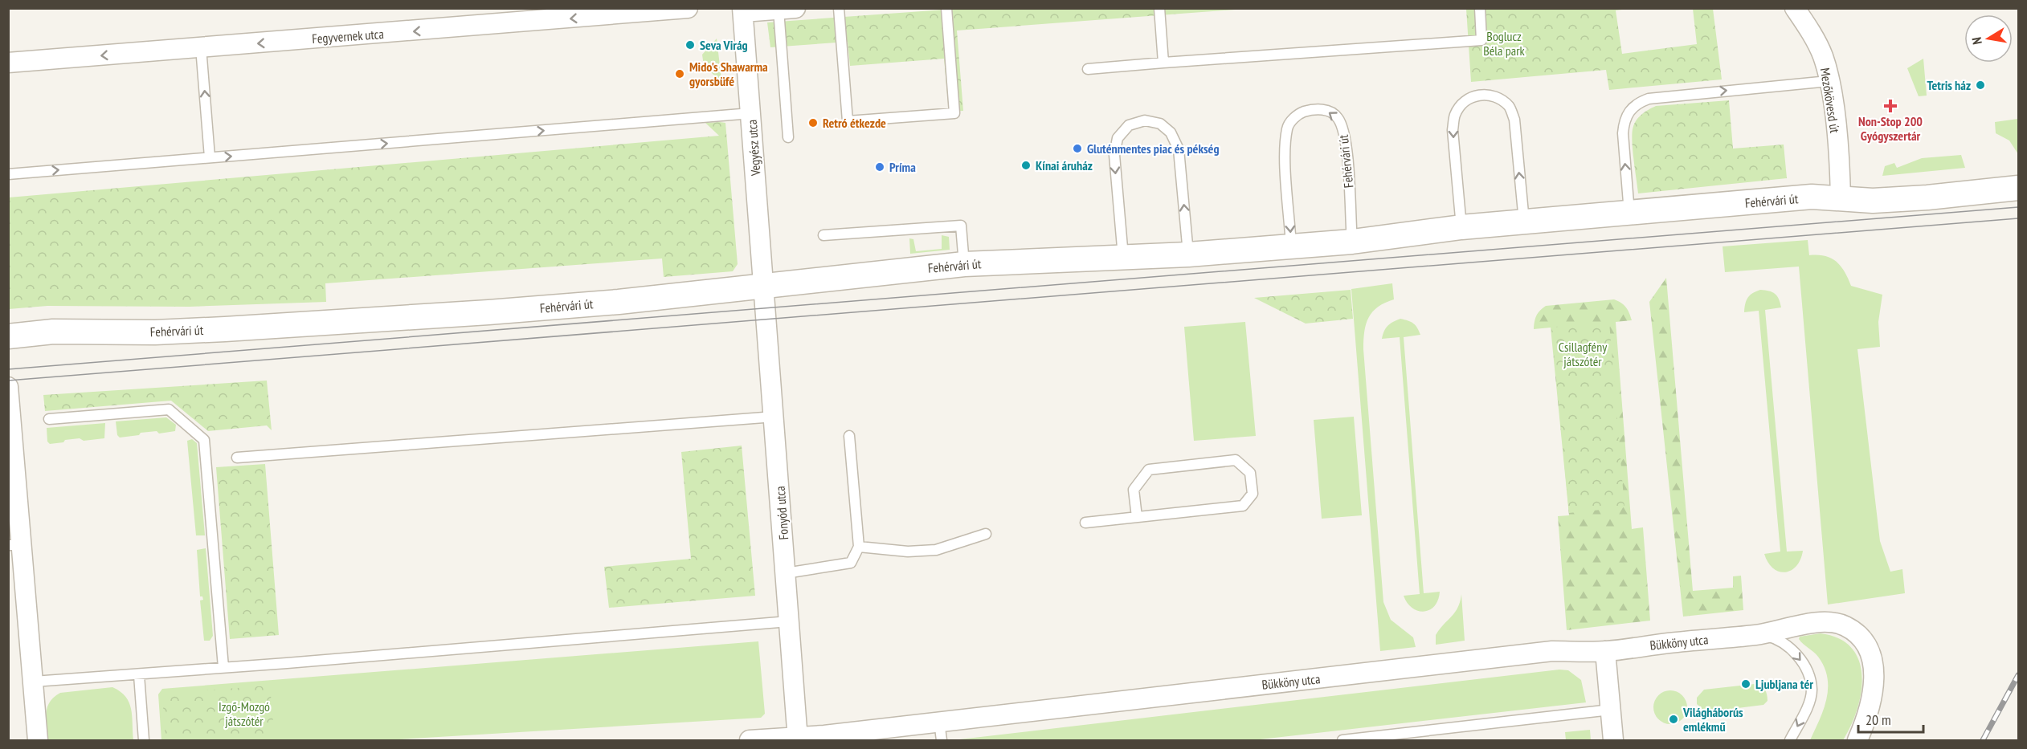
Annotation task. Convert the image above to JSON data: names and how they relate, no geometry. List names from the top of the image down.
{
  "streets": {
    "street": [
      "Fegyvernek utca",
      "Mezőkövesd út",
      "Vegyész utca",
      "Fehérvári út",
      "Fonyód utca",
      "Bükköny utca"
    ]
  },
  "crossings": [
    ["Mezőkövesd út", "Fehérvári út"],
    ["Vegyész utca", "Fehérvári út"],
    ["Vegyész utca", "Fonyód utca"],
    ["Fehérvári út", "Fonyód utca"],
    ["Fonyód utca", "Bükköny utca"]
  ],
  "one_way": ["Fegyvernek utca"],
  "parks": ["Boglucz Béla park", "Csillagfény játszótér", "Izgő-Mozgó játszótér"],
  "places": {
    "other": [
      "Seva Virág",
      "Mido's Shawarma gyorsbüfé",
      "Tetris ház",
      "Retró étkezde",
      "Gluténmentes piac és pékség",
      "Kínai áruház",
      "Príma",
      "Ljubljana tér",
      "Világháborús emlékmű"
    ],
    "health": ["Non-Stop 200 Gyógyszertár"]
  },
  "scale_bar": "20 m",
  "north": "left"
}
